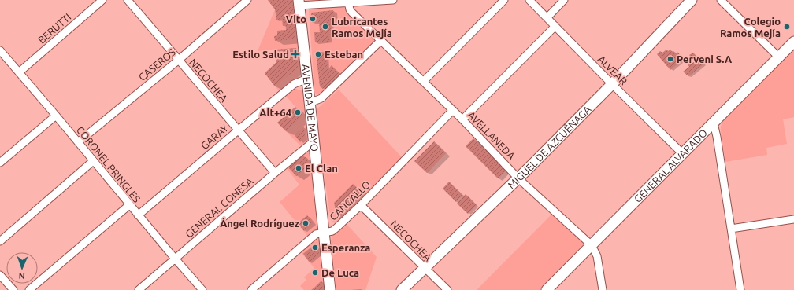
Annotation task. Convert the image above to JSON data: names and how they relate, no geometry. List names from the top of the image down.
{
  "streets": {
    "street": [
      "BERUTTI",
      "CASEROS",
      "ALVEAR",
      "NECOCHEA",
      "AVENIDA DE MAYO",
      "AVELLANEDA",
      "GARAY",
      "MIGUEL DE AZCUÉNAGA",
      "CORONEL PRINGLES",
      "GENERAL ALVARADO",
      "CANGALLO",
      "GENERAL CONESA"
    ]
  },
  "crossings": [
    ["BERUTTI", "CORONEL PRINGLES"],
    ["CASEROS", "NECOCHEA"],
    ["CASEROS", "CORONEL PRINGLES"],
    ["ALVEAR", "MIGUEL DE AZCUÉNAGA"],
    ["ALVEAR", "GENERAL ALVARADO"],
    ["NECOCHEA", "GARAY"],
    ["NECOCHEA", "MIGUEL DE AZCUÉNAGA"],
    ["NECOCHEA", "CANGALLO"],
    ["NECOCHEA", "GENERAL CONESA"],
    ["AVENIDA DE MAYO", "GARAY"],
    ["AVENIDA DE MAYO", "CANGALLO"],
    ["AVENIDA DE MAYO", "GENERAL CONESA"],
    ["AVELLANEDA", "MIGUEL DE AZCUÉNAGA"],
    ["AVELLANEDA", "GENERAL ALVARADO"],
    ["AVELLANEDA", "CANGALLO"],
    ["GARAY", "CORONEL PRINGLES"],
    ["CORONEL PRINGLES", "GENERAL CONESA"]
  ],
  "places": {
    "other": [
      "Vito",
      "Lubricantes Ramos Mejía",
      "Colegio Ramos Mejía",
      "Esteban",
      "Perveni S.A",
      "Alt+64",
      "El Clan",
      "Ángel Rodríguez",
      "Esperanza",
      "De Luca"
    ],
    "health": ["Estilo Salud"]
  },
  "north": "bottom"
}
